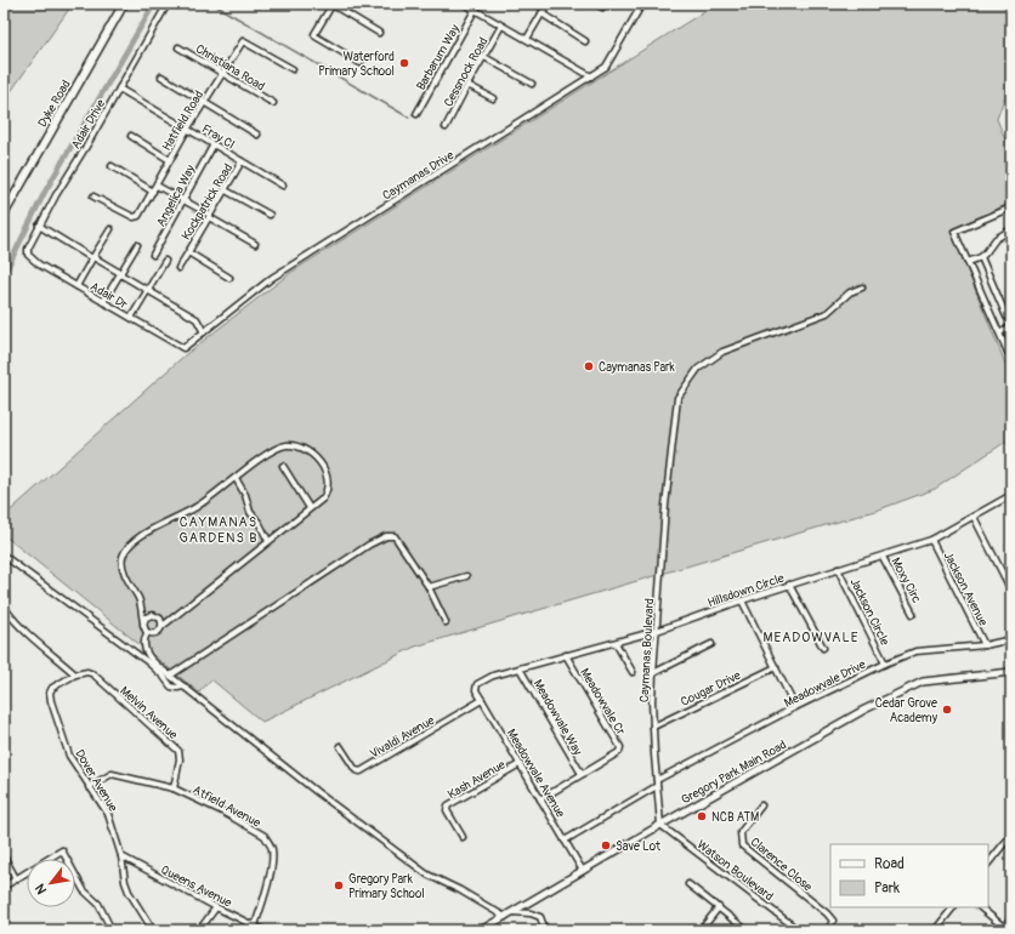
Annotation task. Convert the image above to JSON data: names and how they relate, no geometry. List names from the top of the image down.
{
  "streets": {
    "main road": ["Dyke Road"],
    "street": [
      "Barbarum Way",
      "Christiana Road",
      "Cessnock Road",
      "Hatfield Road",
      "Adair Drive",
      "Fray Cl",
      "Caymanas Drive",
      "Angelica Way",
      "Kockpatrick Road",
      "Adair Dr",
      "Moxy Circ",
      "Jackson Avenue",
      "Hillsdown Circle",
      "Jackson Circle",
      "Caymanas Boulevard",
      "Meadowvale Drive",
      "Cougar Drive",
      "Meadowvale Cr",
      "Melvin Avenue",
      "Meadowvale Way",
      "Vivaldi Avenue",
      "Gregory Park Main Road",
      "Meadowvale Avenue",
      "Kash Avenue",
      "Dover Avenue",
      "Atfield Avenue",
      "Clarence Close",
      "Watson Boulevard",
      "Queens Avenue"
    ]
  },
  "crossings": [
    ["Christiana Road", "Hatfield Road"],
    ["Hatfield Road", "Fray Cl"],
    ["Adair Drive", "Fray Cl"],
    ["Adair Drive", "Adair Dr"],
    ["Fray Cl", "Angelica Way"],
    ["Fray Cl", "Kockpatrick Road"],
    ["Caymanas Drive", "Adair Dr"],
    ["Moxy Circ", "Hillsdown Circle"],
    ["Jackson Avenue", "Hillsdown Circle"],
    ["Jackson Avenue", "Meadowvale Drive"],
    ["Hillsdown Circle", "Jackson Circle"],
    ["Hillsdown Circle", "Caymanas Boulevard"],
    ["Hillsdown Circle", "Meadowvale Cr"],
    ["Hillsdown Circle", "Meadowvale Way"],
    ["Hillsdown Circle", "Meadowvale Avenue"],
    ["Jackson Circle", "Meadowvale Drive"],
    ["Caymanas Boulevard", "Meadowvale Drive"],
    ["Caymanas Boulevard", "Cougar Drive"],
    ["Caymanas Boulevard", "Gregory Park Main Road"],
    ["Caymanas Boulevard", "Watson Boulevard"],
    ["Meadowvale Drive", "Meadowvale Avenue"],
    ["Meadowvale Cr", "Meadowvale Way"],
    ["Meadowvale Cr", "Meadowvale Avenue"],
    ["Melvin Avenue", "Dover Avenue"],
    ["Melvin Avenue", "Atfield Avenue"],
    ["Vivaldi Avenue", "Meadowvale Avenue"],
    ["Gregory Park Main Road", "Meadowvale Avenue"],
    ["Gregory Park Main Road", "Watson Boulevard"],
    ["Meadowvale Avenue", "Kash Avenue"],
    ["Dover Avenue", "Queens Avenue"],
    ["Atfield Avenue", "Queens Avenue"]
  ],
  "districts": ["CAYMANAS GARDENS B", "MEADOWVALE"],
  "places": [
    "Waterford Primary School",
    "Caymanas Park",
    "Cedar Grove Academy",
    "NCB ATM",
    "Save Lot",
    "Gregory Park Primary School"
  ],
  "legend": ["Road", "Park"],
  "north": "bottom left"
}
